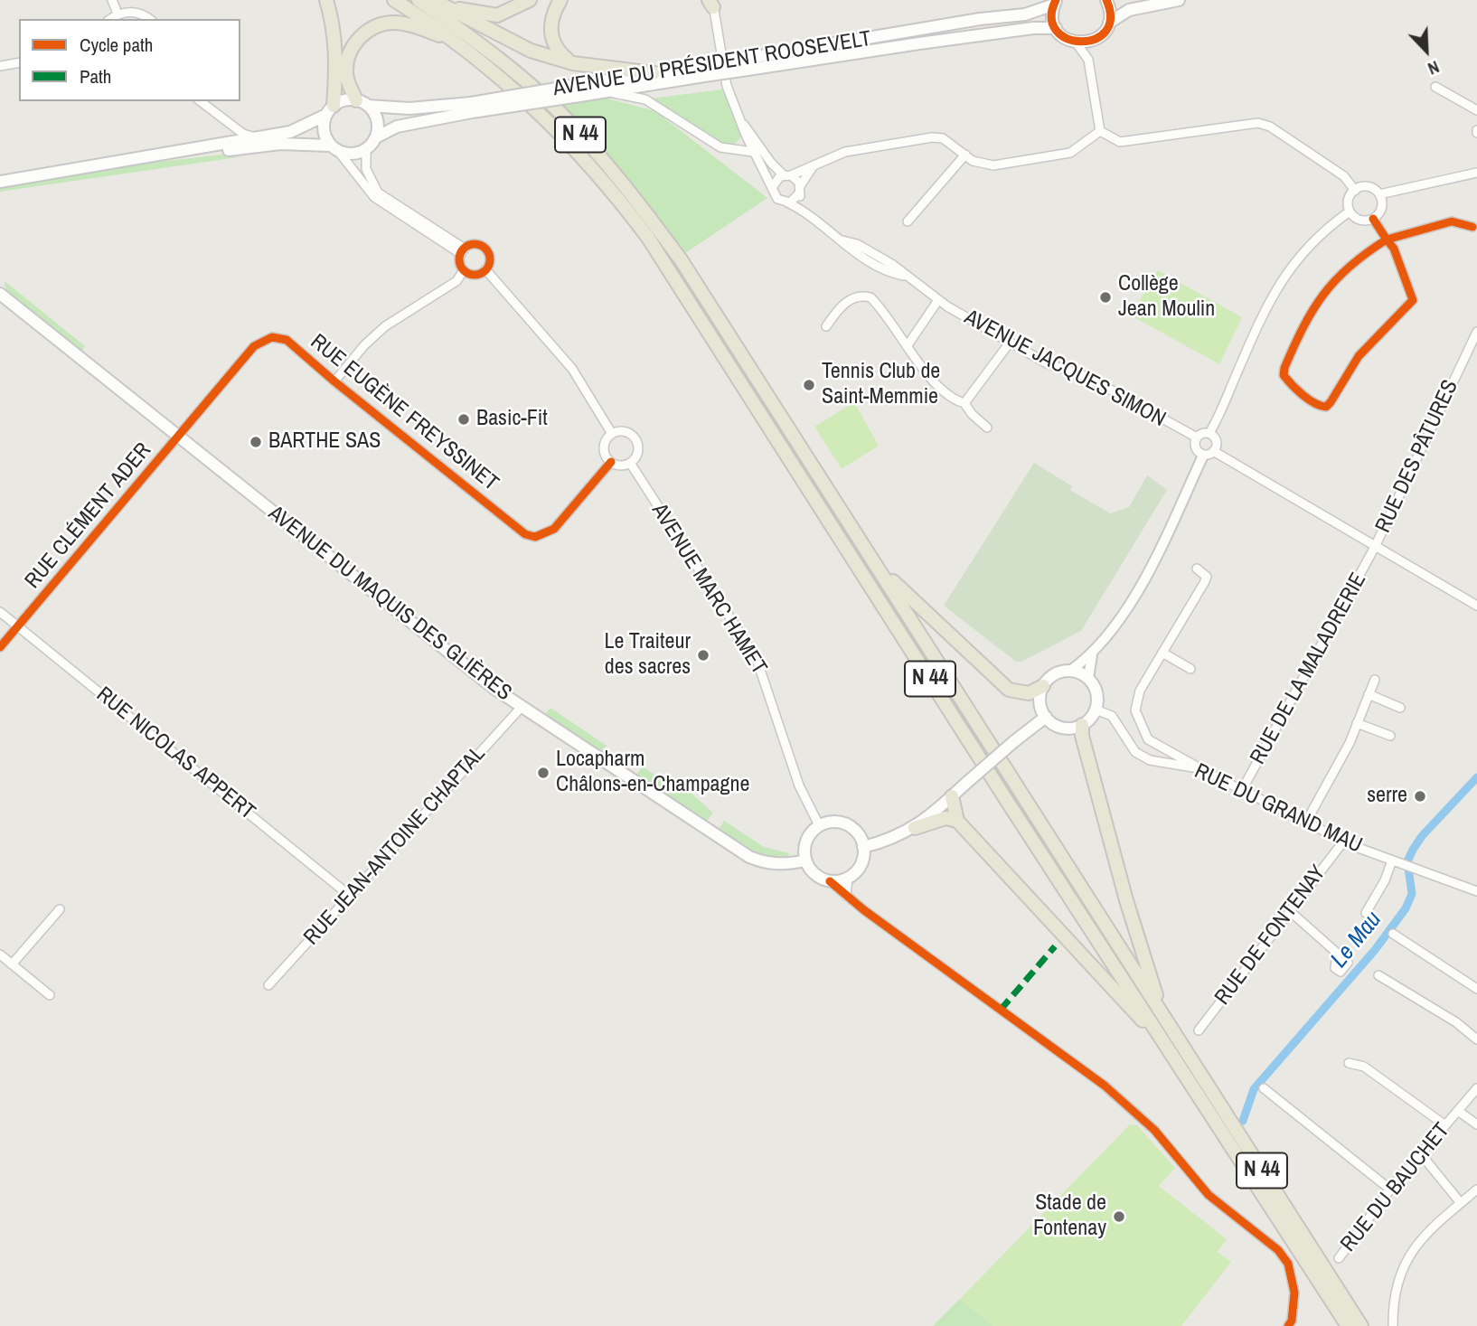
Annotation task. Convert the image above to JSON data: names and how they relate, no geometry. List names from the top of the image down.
{
  "streets": {
    "main road": ["AVENUE DU PRÉSIDENT ROOSEVELT", "N 44", "AVENUE DU MAQUIS DES GLIÈRES"],
    "street": [
      "AVENUE JACQUES SIMON",
      "RUE EUGÈNE FREYSSINET",
      "RUE DES PÂTURES",
      "RUE CLÉMENT ADER",
      "AVENUE MARC HAMET",
      "RUE DE LA MALADRERIE",
      "RUE NICOLAS APPERT",
      "RUE DU GRAND MAU",
      "RUE JEAN-ANTOINE CHAPTAL",
      "RUE DE FONTENAY",
      "RUE DU BAUCHET"
    ]
  },
  "crossings": [
    ["RUE EUGÈNE FREYSSINET", "RUE CLÉMENT ADER"],
    ["RUE EUGÈNE FREYSSINET", "AVENUE MARC HAMET"],
    ["RUE EUGÈNE FREYSSINET", "AVENUE DU MAQUIS DES GLIÈRES"],
    ["RUE DES PÂTURES", "RUE DE LA MALADRERIE"],
    ["RUE CLÉMENT ADER", "AVENUE DU MAQUIS DES GLIÈRES"],
    ["RUE CLÉMENT ADER", "RUE NICOLAS APPERT"],
    ["AVENUE MARC HAMET", "AVENUE DU MAQUIS DES GLIÈRES"],
    ["AVENUE DU MAQUIS DES GLIÈRES", "RUE JEAN-ANTOINE CHAPTAL"],
    ["RUE DE LA MALADRERIE", "RUE DU GRAND MAU"],
    ["RUE NICOLAS APPERT", "RUE JEAN-ANTOINE CHAPTAL"],
    ["RUE DU GRAND MAU", "RUE DE FONTENAY"]
  ],
  "water": ["Le Mau"],
  "places": [
    "Collège Jean Moulin",
    "Tennis Club de Saint-Memmie",
    "Basic-Fit",
    "BARTHE SAS",
    "Le Traiteur des sacres",
    "Locapharm Châlons-en-Champagne",
    "serre",
    "Stade de Fontenay"
  ],
  "legend": ["Cycle path", "Path"],
  "north": "bottom right"
}
